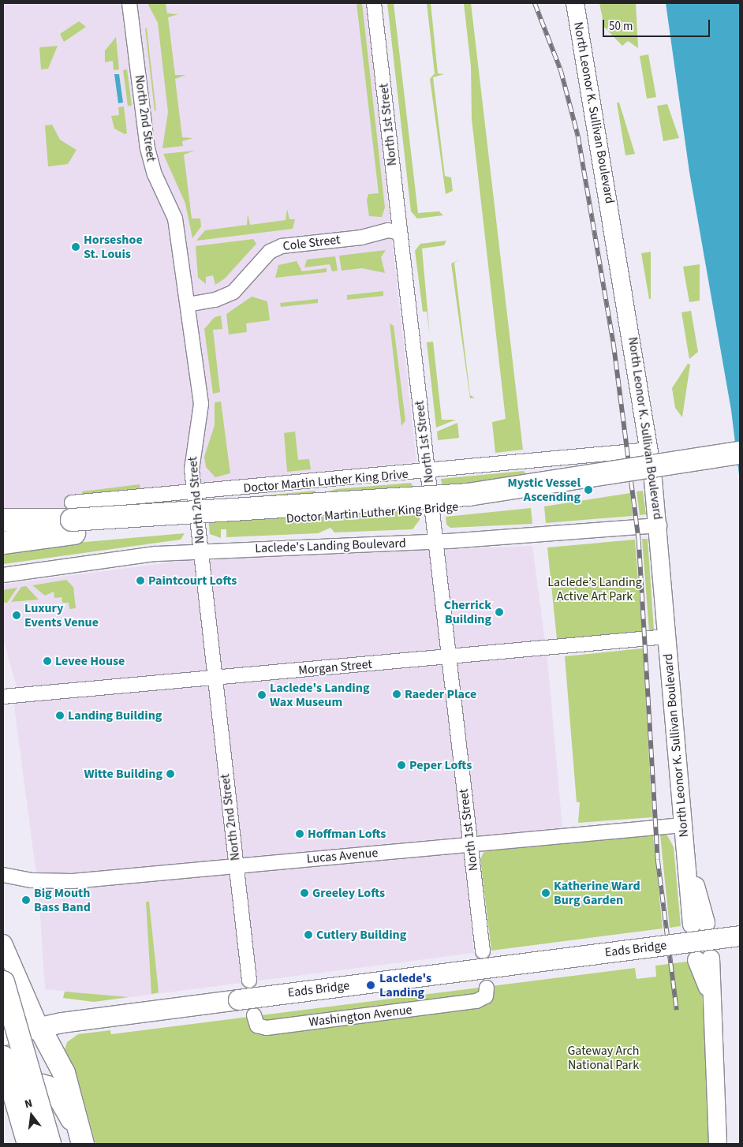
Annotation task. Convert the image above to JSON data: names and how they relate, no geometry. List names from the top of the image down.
{
  "streets": {
    "main road": ["Doctor Martin Luther King Bridge", "Eads Bridge"],
    "street": [
      "North Leonor K. Sullivan Boulevard",
      "North 2nd Street",
      "North 1st Street",
      "Cole Street",
      "Doctor Martin Luther King Drive",
      "Laclede's Landing Boulevard",
      "Morgan Street",
      "Lucas Avenue",
      "Washington Avenue"
    ]
  },
  "crossings": [
    ["North Leonor K. Sullivan Boulevard", "Doctor Martin Luther King Drive"],
    ["North Leonor K. Sullivan Boulevard", "Laclede's Landing Boulevard"],
    ["North Leonor K. Sullivan Boulevard", "Morgan Street"],
    ["North Leonor K. Sullivan Boulevard", "Lucas Avenue"],
    ["North 2nd Street", "Cole Street"],
    ["North 2nd Street", "Doctor Martin Luther King Drive"],
    ["North 2nd Street", "Laclede's Landing Boulevard"],
    ["North 2nd Street", "Morgan Street"],
    ["North 2nd Street", "Lucas Avenue"],
    ["North 1st Street", "Cole Street"],
    ["North 1st Street", "Doctor Martin Luther King Drive"],
    ["North 1st Street", "Laclede's Landing Boulevard"],
    ["North 1st Street", "Morgan Street"],
    ["North 1st Street", "Lucas Avenue"],
    ["Doctor Martin Luther King Drive", "Doctor Martin Luther King Bridge"]
  ],
  "parks": ["Laclede’s Landing Active Art Park", "Gateway Arch National Park"],
  "places": [
    "Horseshoe St. Louis",
    "Mystic Vessel Ascending",
    "Paintcourt Lofts",
    "Cherrick Building",
    "Luxury Events Venue",
    "Levee House",
    "Raeder Place",
    "Laclede's Landing Wax Museum",
    "Landing Building",
    "Peper Lofts",
    "Witte Building",
    "Hoffman Lofts",
    "Greeley Lofts",
    "Katherine Ward Burg Garden",
    "Big Mouth Bass Band",
    "Cutlery Building",
    "Laclede's Landing"
  ],
  "scale_bar": "50 m",
  "north": "top"
}
